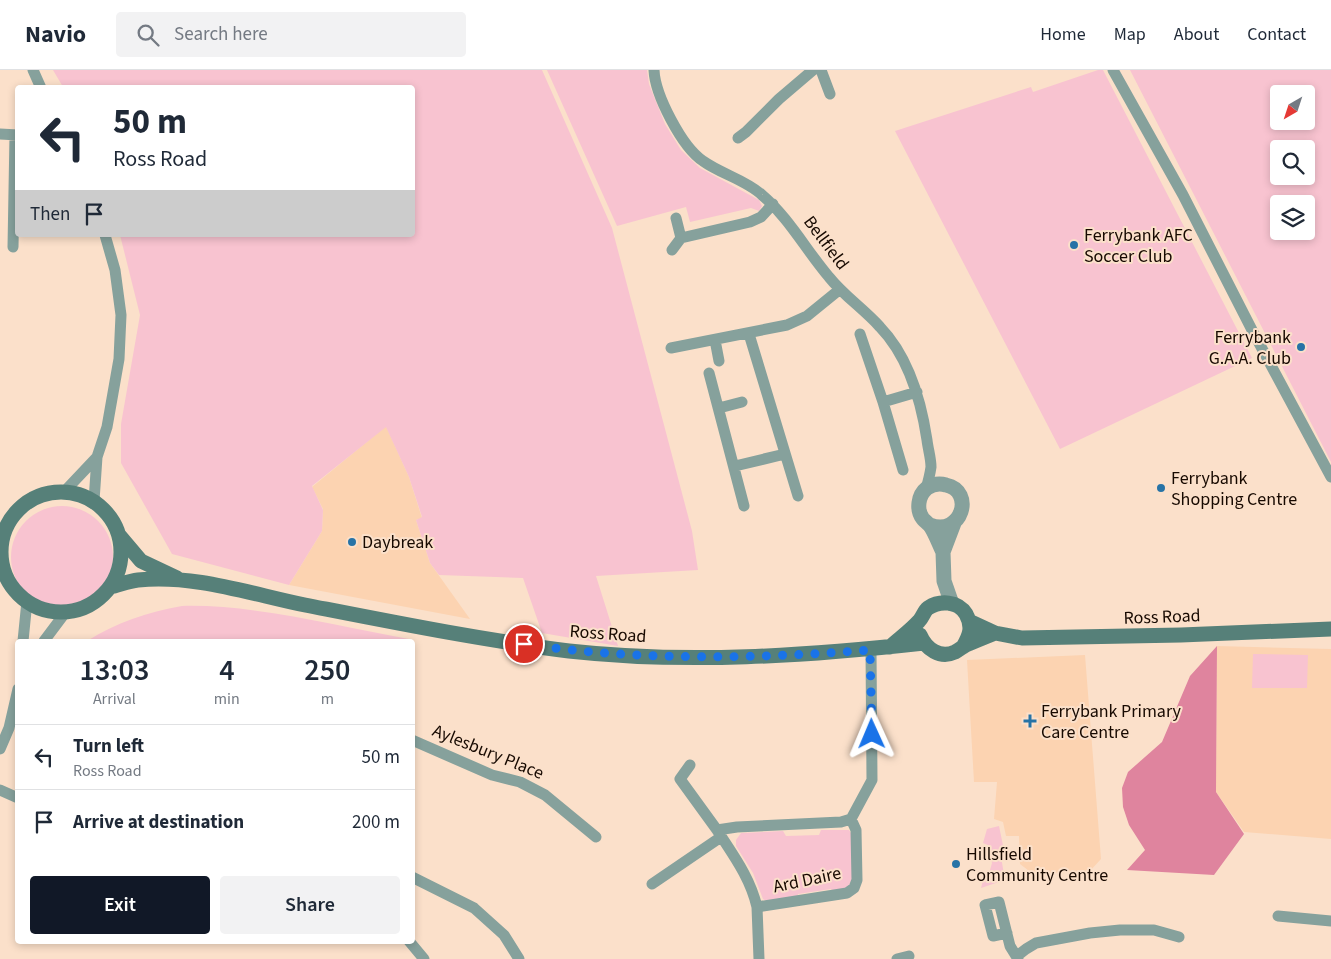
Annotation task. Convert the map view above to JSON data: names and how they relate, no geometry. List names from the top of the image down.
{
  "streets": {
    "main road": ["Ross Road"],
    "street": ["Bellfield", "Aylesbury Place", "Ard Daire"]
  },
  "places": {
    "other": [
      "Ferrybank AFC Soccer Club",
      "Ferrybank G.A.A. Club",
      "Ferrybank Shopping Centre",
      "Daybreak",
      "Hillsfield Community Centre"
    ],
    "health": ["Ferrybank Primary Care Centre"]
  },
  "north": "bottom left",
  "page": {
    "header": "Navio",
    "search": "Search here",
    "nav": [
      "Home",
      "Map",
      "About",
      "Contact"
    ],
    "turn": ["50 m", "Ross Road"],
    "then": "Then",
    "eta": [
      "13:03",
      "Arrival",
      "4",
      "min",
      "250",
      "m"
    ],
    "list": [
      {
        "name": "Turn left",
        "note": "Ross Road",
        "value": "50 m"
      },
      {
        "name": "Arrive at destination",
        "value": "200 m"
      }
    ],
    "buttons": ["Exit", "Share"]
  }
}
